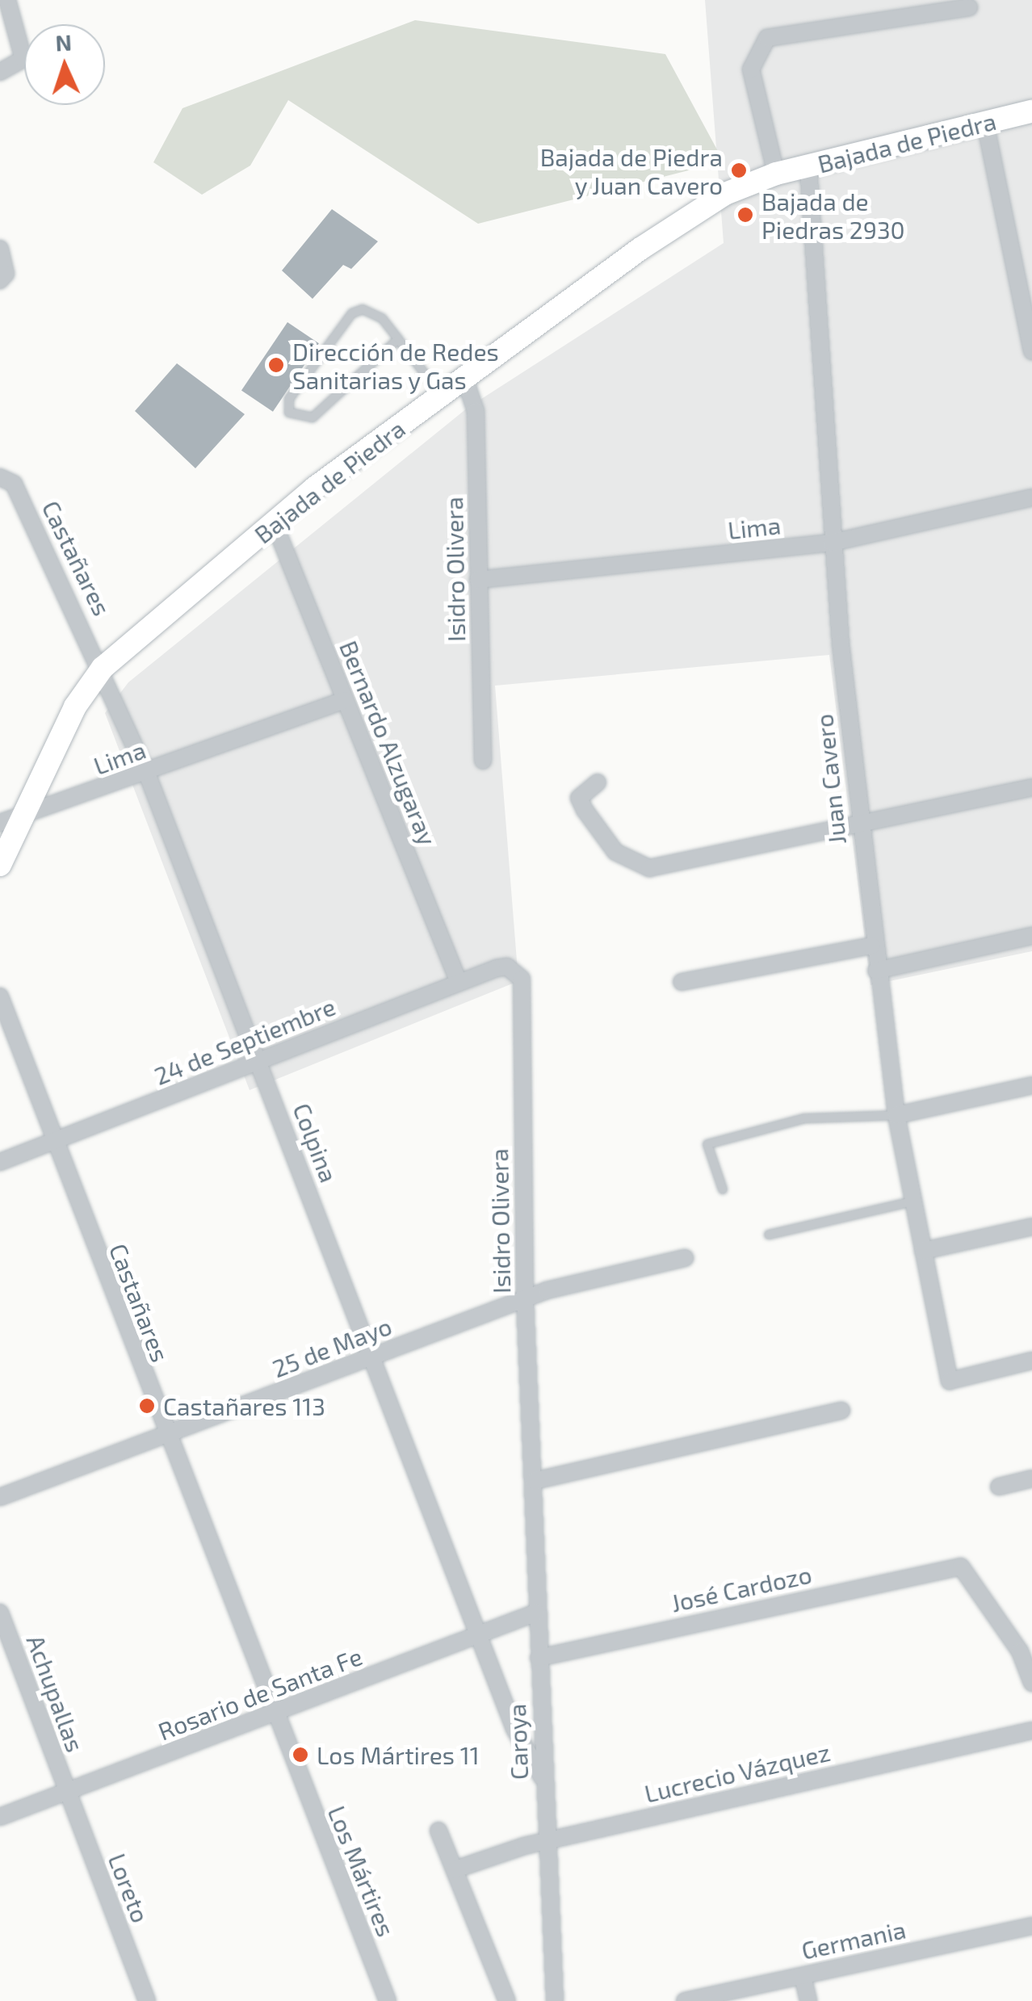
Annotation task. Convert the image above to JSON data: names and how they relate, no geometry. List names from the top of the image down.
{
  "streets": {
    "main road": ["Bajada de Piedra"],
    "street": [
      "Lima",
      "Castañares",
      "Isidro Olivera",
      "Bernardo Alzugaray",
      "Juan Cavero",
      "24 de Septiembre",
      "Colpina",
      "25 de Mayo",
      "José Cardozo",
      "Achupallas",
      "Rosario de Santa Fe",
      "Caroya",
      "Lucrecio Vázquez",
      "Los Mártires",
      "Loreto",
      "Germania"
    ]
  },
  "crossings": [
    ["Bajada de Piedra", "Lima"],
    ["Bajada de Piedra", "Castañares"],
    ["Bajada de Piedra", "Isidro Olivera"],
    ["Bajada de Piedra", "Bernardo Alzugaray"],
    ["Bajada de Piedra", "Juan Cavero"],
    ["Bajada de Piedra", "Colpina"],
    ["Lima", "Isidro Olivera"],
    ["Lima", "Bernardo Alzugaray"],
    ["Lima", "Juan Cavero"],
    ["Lima", "Colpina"],
    ["Castañares", "24 de Septiembre"],
    ["Castañares", "Colpina"],
    ["Castañares", "25 de Mayo"],
    ["Castañares", "Rosario de Santa Fe"],
    ["Castañares", "Los Mártires"],
    ["Isidro Olivera", "24 de Septiembre"],
    ["Isidro Olivera", "25 de Mayo"],
    ["Isidro Olivera", "Caroya"],
    ["Bernardo Alzugaray", "24 de Septiembre"],
    ["24 de Septiembre", "Colpina"],
    ["Colpina", "25 de Mayo"],
    ["Colpina", "Rosario de Santa Fe"],
    ["Colpina", "Caroya"],
    ["José Cardozo", "Caroya"],
    ["Achupallas", "Rosario de Santa Fe"],
    ["Achupallas", "Loreto"],
    ["Rosario de Santa Fe", "Caroya"],
    ["Rosario de Santa Fe", "Los Mártires"],
    ["Rosario de Santa Fe", "Loreto"],
    ["Caroya", "Lucrecio Vázquez"]
  ],
  "places": [
    "Bajada de Piedra y Juan Cavero",
    "Bajada de Piedras 2930",
    "Dirección de Redes Sanitarias y Gas",
    "Castañares 113",
    "Los Mártires 11"
  ],
  "north": "top"
}
